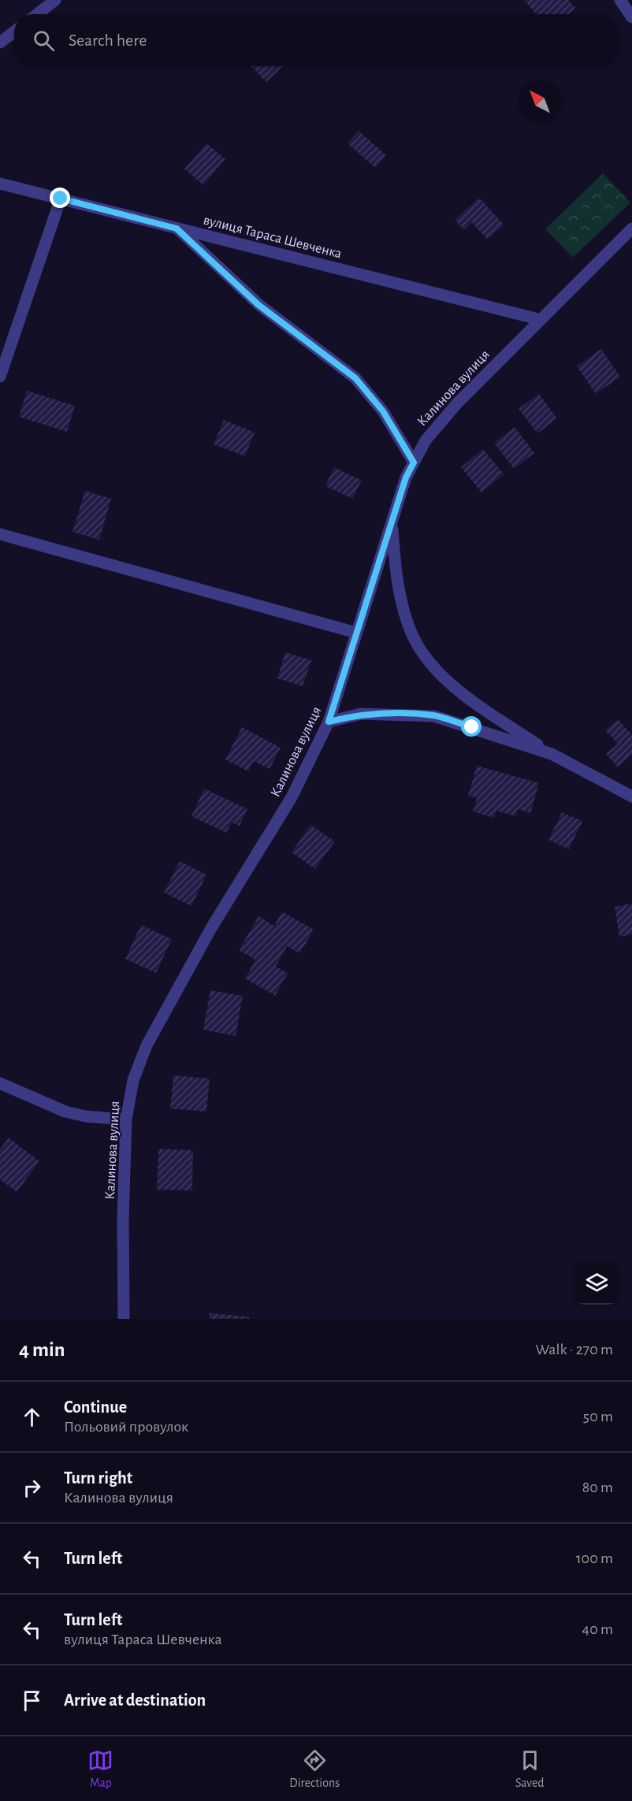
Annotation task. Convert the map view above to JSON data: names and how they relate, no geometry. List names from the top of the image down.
{
  "streets": {
    "street": ["вулиця Тараса Шевченка", "Калинова вулиця"]
  },
  "crossings": [
    ["вулиця Тараса Шевченка", "Калинова вулиця"]
  ],
  "north": "top left",
  "page": {
    "search": "Search here",
    "heading": ["4 min", "Walk · 270 m"],
    "list": [
      ["Continue", "Польовий провулок", "50 m"],
      ["Turn right", "Калинова вулиця", "80 m"],
      ["Turn left", "100 m"],
      ["Turn left", "вулиця Тараса Шевченка", "40 m"],
      "Arrive at destination"
    ],
    "nav": ["Map", "Directions", "Saved"]
  }
}
